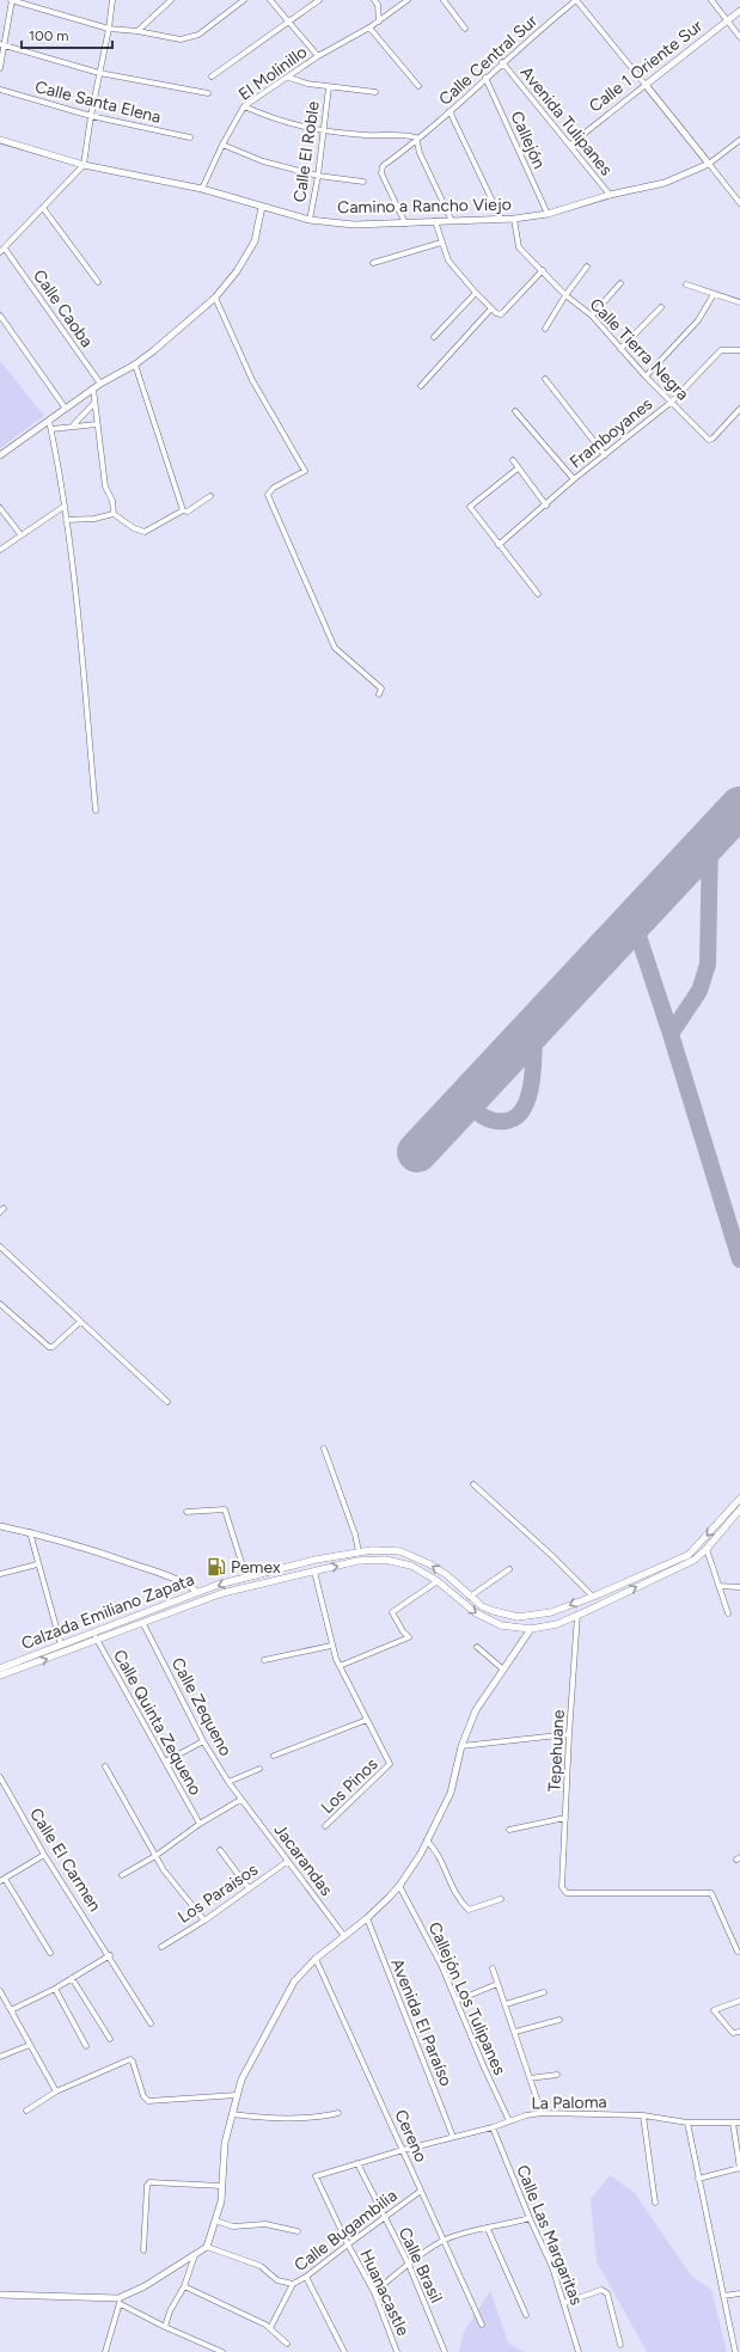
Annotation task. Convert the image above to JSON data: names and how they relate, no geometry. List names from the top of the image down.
{
  "streets": {
    "main road": ["Calzada Emiliano Zapata"],
    "street": [
      "Calle Central Sur",
      "Calle 1 Oriente Sur",
      "El Molinillo",
      "Calle Santa Elena",
      "Avenida Tulipanes",
      "Callejón",
      "Calle El Roble",
      "Camino a Rancho Viejo",
      "Calle Caoba",
      "Calle Tierra Negra",
      "Framboyanes",
      "Calle Zequeno",
      "Calle Quinta Zequeno",
      "Tepehuane",
      "Los Pinos",
      "Calle El Carmen",
      "Jacarandas",
      "Los Paraisos",
      "Callejón Los Tulipanes",
      "Avenida El Paraíso",
      "La Paloma",
      "Cereno",
      "Calle Bugambilia",
      "Calle Las Margaritas",
      "Calle Brasil",
      "Huanacastle"
    ]
  },
  "crossings": [
    ["Calle Central Sur", "Avenida Tulipanes"],
    ["Calle Central Sur", "Callejón"],
    ["Calle Central Sur", "Camino a Rancho Viejo"],
    ["Calle 1 Oriente Sur", "Avenida Tulipanes"],
    ["El Molinillo", "Camino a Rancho Viejo"],
    ["Avenida Tulipanes", "Camino a Rancho Viejo"],
    ["Callejón", "Camino a Rancho Viejo"],
    ["Calle El Roble", "Camino a Rancho Viejo"],
    ["Camino a Rancho Viejo", "Calle Tierra Negra"],
    ["Calle Tierra Negra", "Framboyanes"],
    ["Calzada Emiliano Zapata", "Calle Zequeno"],
    ["Calzada Emiliano Zapata", "Calle Quinta Zequeno"],
    ["Calzada Emiliano Zapata", "Tepehuane"],
    ["Calle Zequeno", "Jacarandas"],
    ["Jacarandas", "Los Paraisos"],
    ["Callejón Los Tulipanes", "La Paloma"],
    ["Avenida El Paraíso", "La Paloma"],
    ["La Paloma", "Cereno"],
    ["La Paloma", "Calle Las Margaritas"],
    ["La Paloma", "Calle Brasil"],
    ["La Paloma", "Huanacastle"],
    ["Cereno", "Calle Bugambilia"],
    ["Calle Bugambilia", "Calle Brasil"],
    ["Calle Bugambilia", "Huanacastle"]
  ],
  "places": {
    "fuel station": ["Pemex"]
  },
  "scale_bar": "100 m"
}
